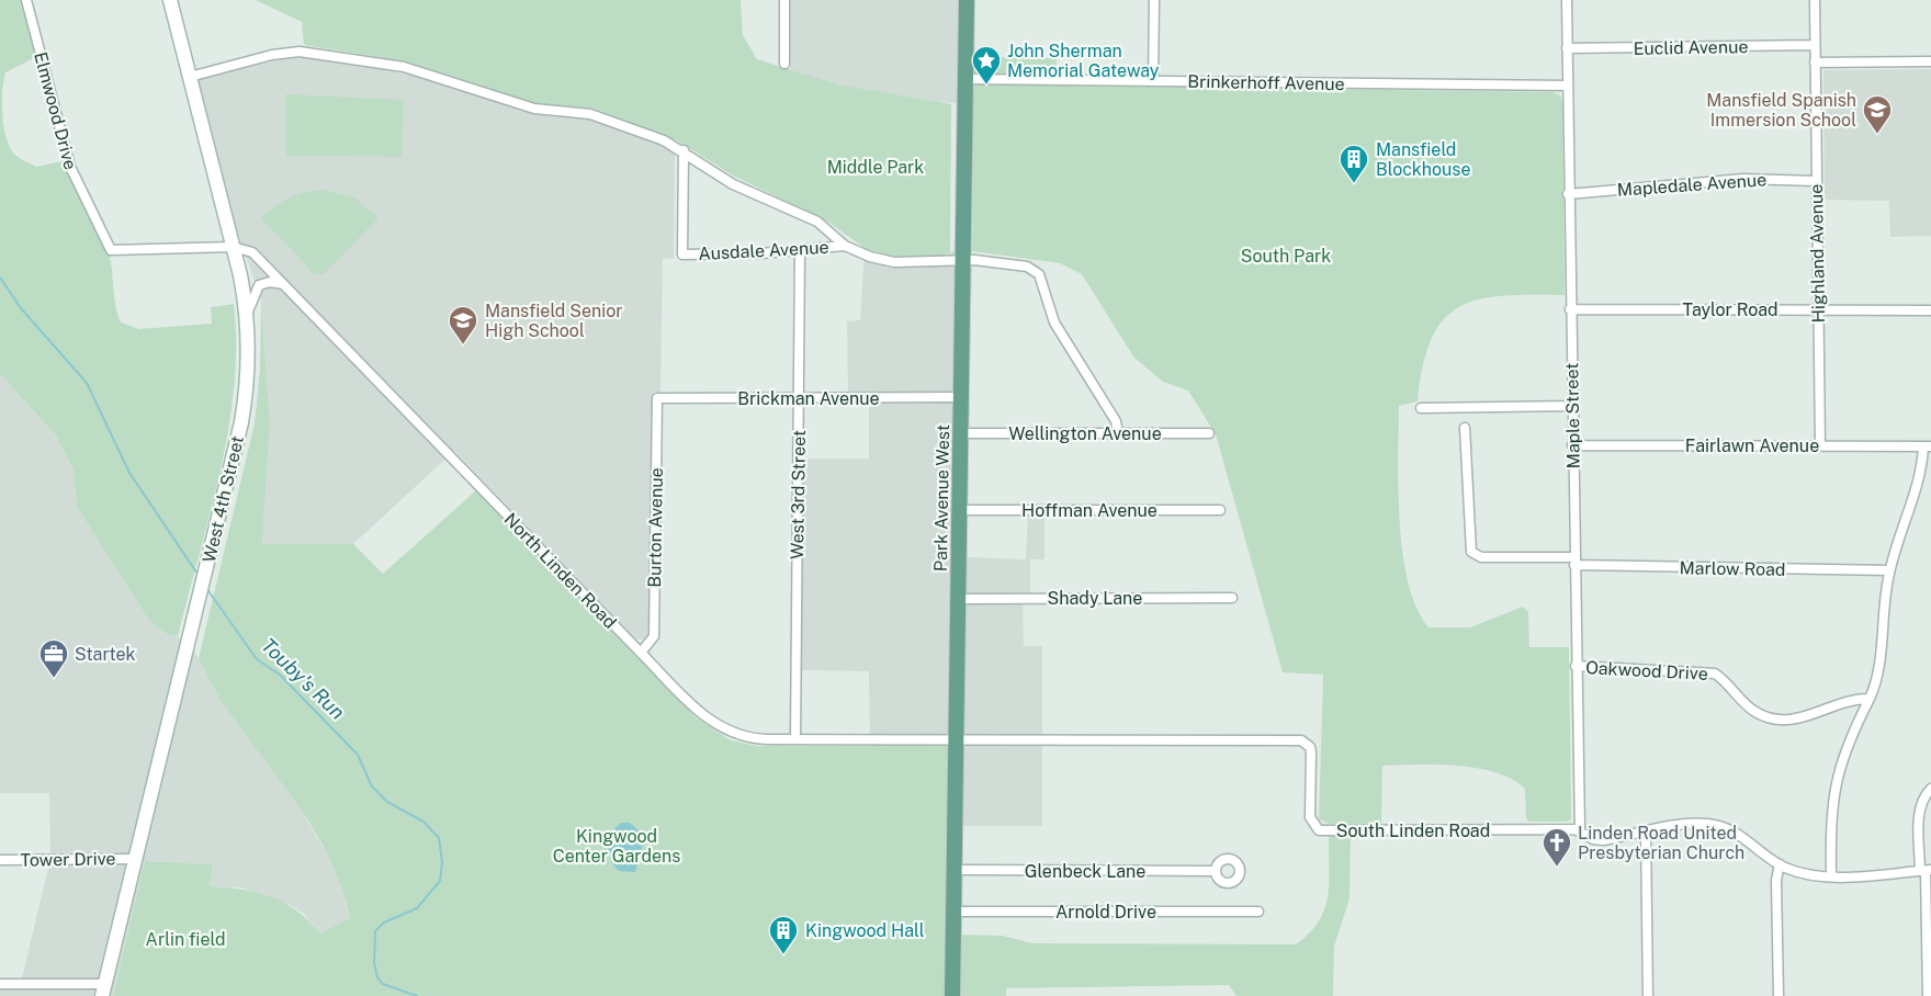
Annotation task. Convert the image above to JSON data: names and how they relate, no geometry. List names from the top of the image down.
{
  "streets": {
    "main road": ["Park Avenue West", "West 4th Street"],
    "street": [
      "Euclid Avenue",
      "Brinkerhoff Avenue",
      "Elmwood Drive",
      "Mapledale Avenue",
      "Ausdale Avenue",
      "Highland Avenue",
      "Taylor Road",
      "Brickman Avenue",
      "Maple Street",
      "Wellington Avenue",
      "Fairlawn Avenue",
      "West 3rd Street",
      "Hoffman Avenue",
      "Burton Avenue",
      "Marlow Road",
      "North Linden Road",
      "Shady Lane",
      "Oakwood Drive",
      "South Linden Road",
      "Tower Drive",
      "Glenbeck Lane",
      "Arnold Drive"
    ]
  },
  "crossings": [
    ["Euclid Avenue", "Highland Avenue"],
    ["Euclid Avenue", "Maple Street"],
    ["Brinkerhoff Avenue", "Maple Street"],
    ["Brinkerhoff Avenue", "Park Avenue West"],
    ["Elmwood Drive", "West 4th Street"],
    ["Elmwood Drive", "North Linden Road"],
    ["Mapledale Avenue", "Highland Avenue"],
    ["Mapledale Avenue", "Maple Street"],
    ["Ausdale Avenue", "West 3rd Street"],
    ["Highland Avenue", "Taylor Road"],
    ["Highland Avenue", "Fairlawn Avenue"],
    ["Taylor Road", "Maple Street"],
    ["Brickman Avenue", "West 3rd Street"],
    ["Brickman Avenue", "Park Avenue West"],
    ["Brickman Avenue", "Burton Avenue"],
    ["Maple Street", "Fairlawn Avenue"],
    ["Maple Street", "Marlow Road"],
    ["Maple Street", "Oakwood Drive"],
    ["Maple Street", "South Linden Road"],
    ["Wellington Avenue", "Park Avenue West"],
    ["West 3rd Street", "North Linden Road"],
    ["Park Avenue West", "Hoffman Avenue"],
    ["Park Avenue West", "North Linden Road"],
    ["Park Avenue West", "Shady Lane"],
    ["Park Avenue West", "South Linden Road"],
    ["Park Avenue West", "Glenbeck Lane"],
    ["Park Avenue West", "Arnold Drive"],
    ["West 4th Street", "North Linden Road"],
    ["West 4th Street", "Tower Drive"],
    ["Burton Avenue", "North Linden Road"],
    ["North Linden Road", "South Linden Road"]
  ],
  "water": ["Touby's Run"],
  "parks": [
    "Middle Park",
    "South Park",
    "Kingwood Center Gardens",
    "Arlin field"
  ],
  "places": {
    "place": ["John Sherman Memorial Gateway"],
    "school or university": ["Mansfield Spanish Immersion School", "Mansfield Senior High School"],
    "building": ["Mansfield Blockhouse", "Kingwood Hall"],
    "office": ["Startek"],
    "church": ["Linden Road United Presbyterian Church"]
  }
}
